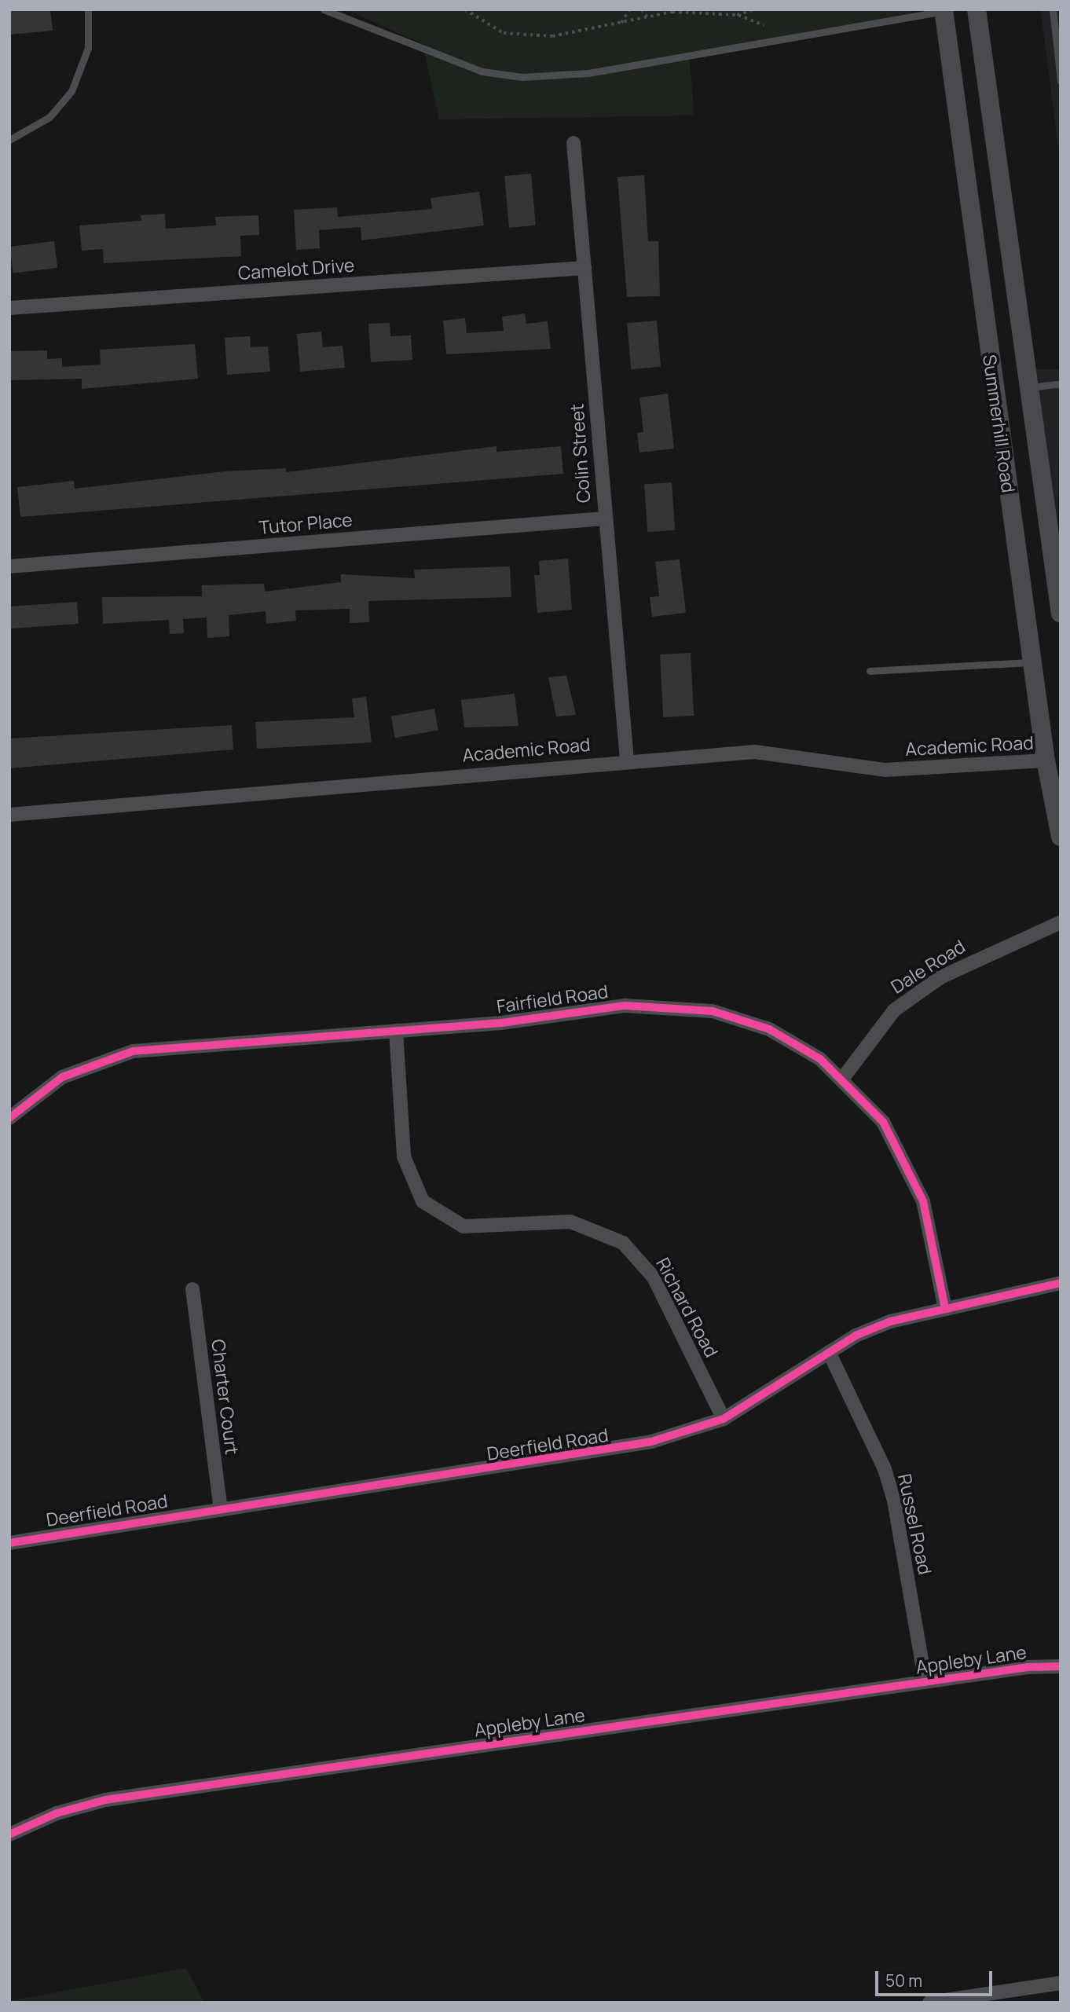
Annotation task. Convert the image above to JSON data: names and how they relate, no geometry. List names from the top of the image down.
{
  "streets": {
    "street": [
      "Camelot Drive",
      "Summerhill Road",
      "Colin Street",
      "Tutor Place",
      "Academic Road",
      "Dale Road",
      "Fairfield Road",
      "Richard Road",
      "Charter Court",
      "Deerfield Road",
      "Russel Road",
      "Appleby Lane"
    ]
  },
  "crossings": [
    ["Camelot Drive", "Colin Street"],
    ["Summerhill Road", "Academic Road"],
    ["Colin Street", "Tutor Place"],
    ["Colin Street", "Academic Road"],
    ["Dale Road", "Fairfield Road"],
    ["Fairfield Road", "Richard Road"],
    ["Fairfield Road", "Deerfield Road"],
    ["Richard Road", "Deerfield Road"],
    ["Charter Court", "Deerfield Road"],
    ["Deerfield Road", "Russel Road"],
    ["Russel Road", "Appleby Lane"]
  ],
  "scale_bar": "50 m"
}
